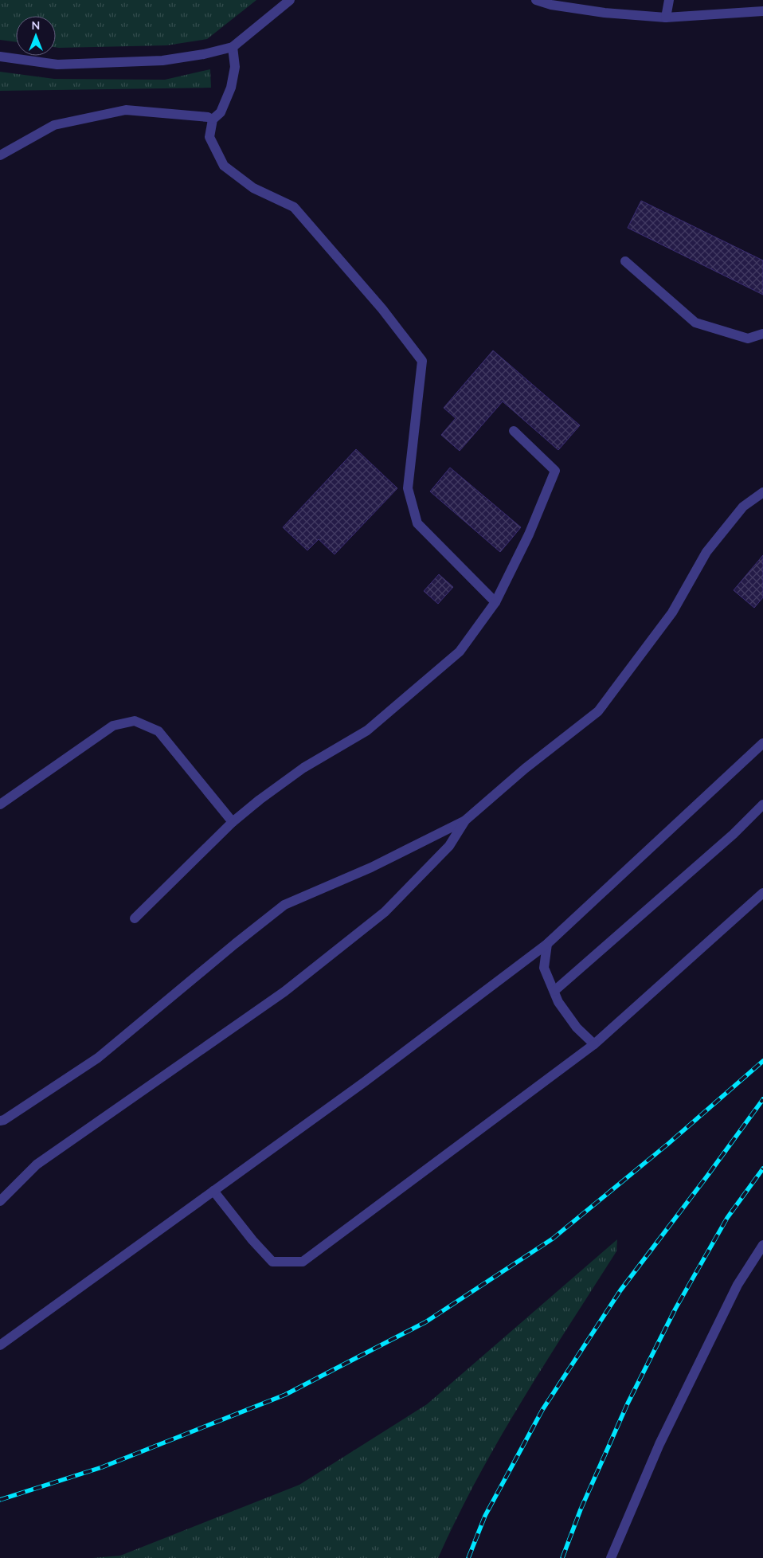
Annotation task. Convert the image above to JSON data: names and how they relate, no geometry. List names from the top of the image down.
{
  "north": "top"
}
